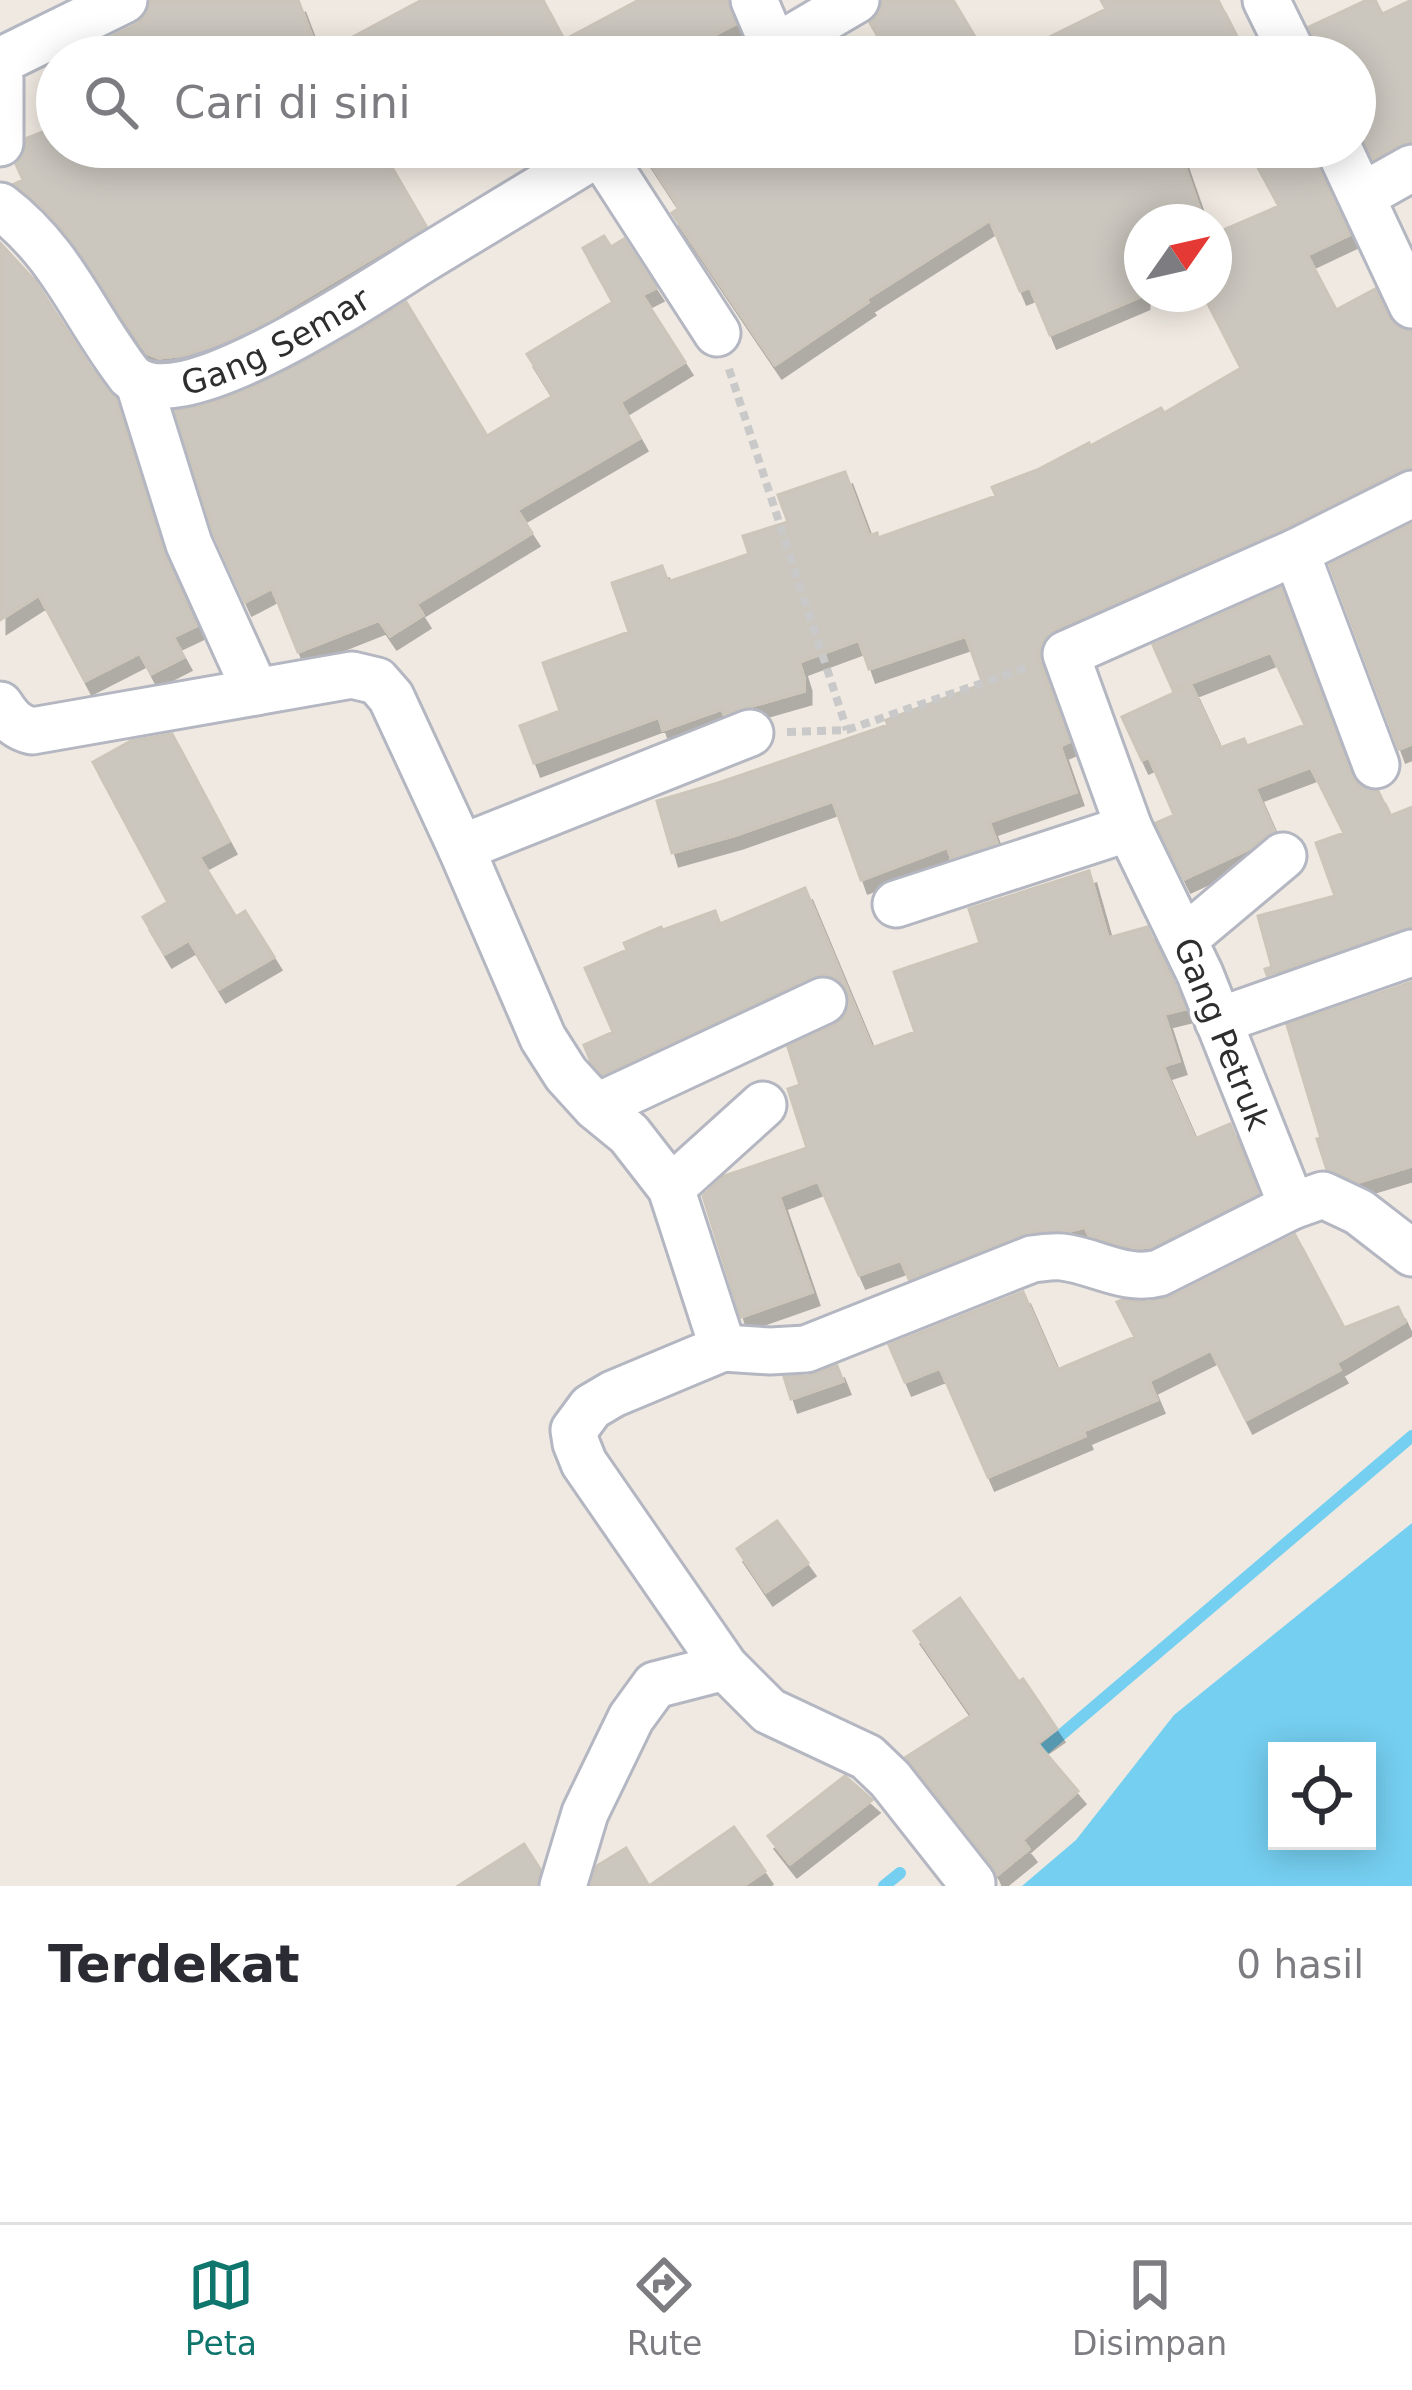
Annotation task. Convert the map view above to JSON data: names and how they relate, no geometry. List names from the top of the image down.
{
  "streets": {
    "street": ["Gang Semar", "Gang Petruk"]
  },
  "north": "top right",
  "page": {
    "search": "Cari di sini",
    "heading": ["Terdekat", "0 hasil"],
    "nav": ["Peta", "Rute", "Disimpan"]
  }
}
